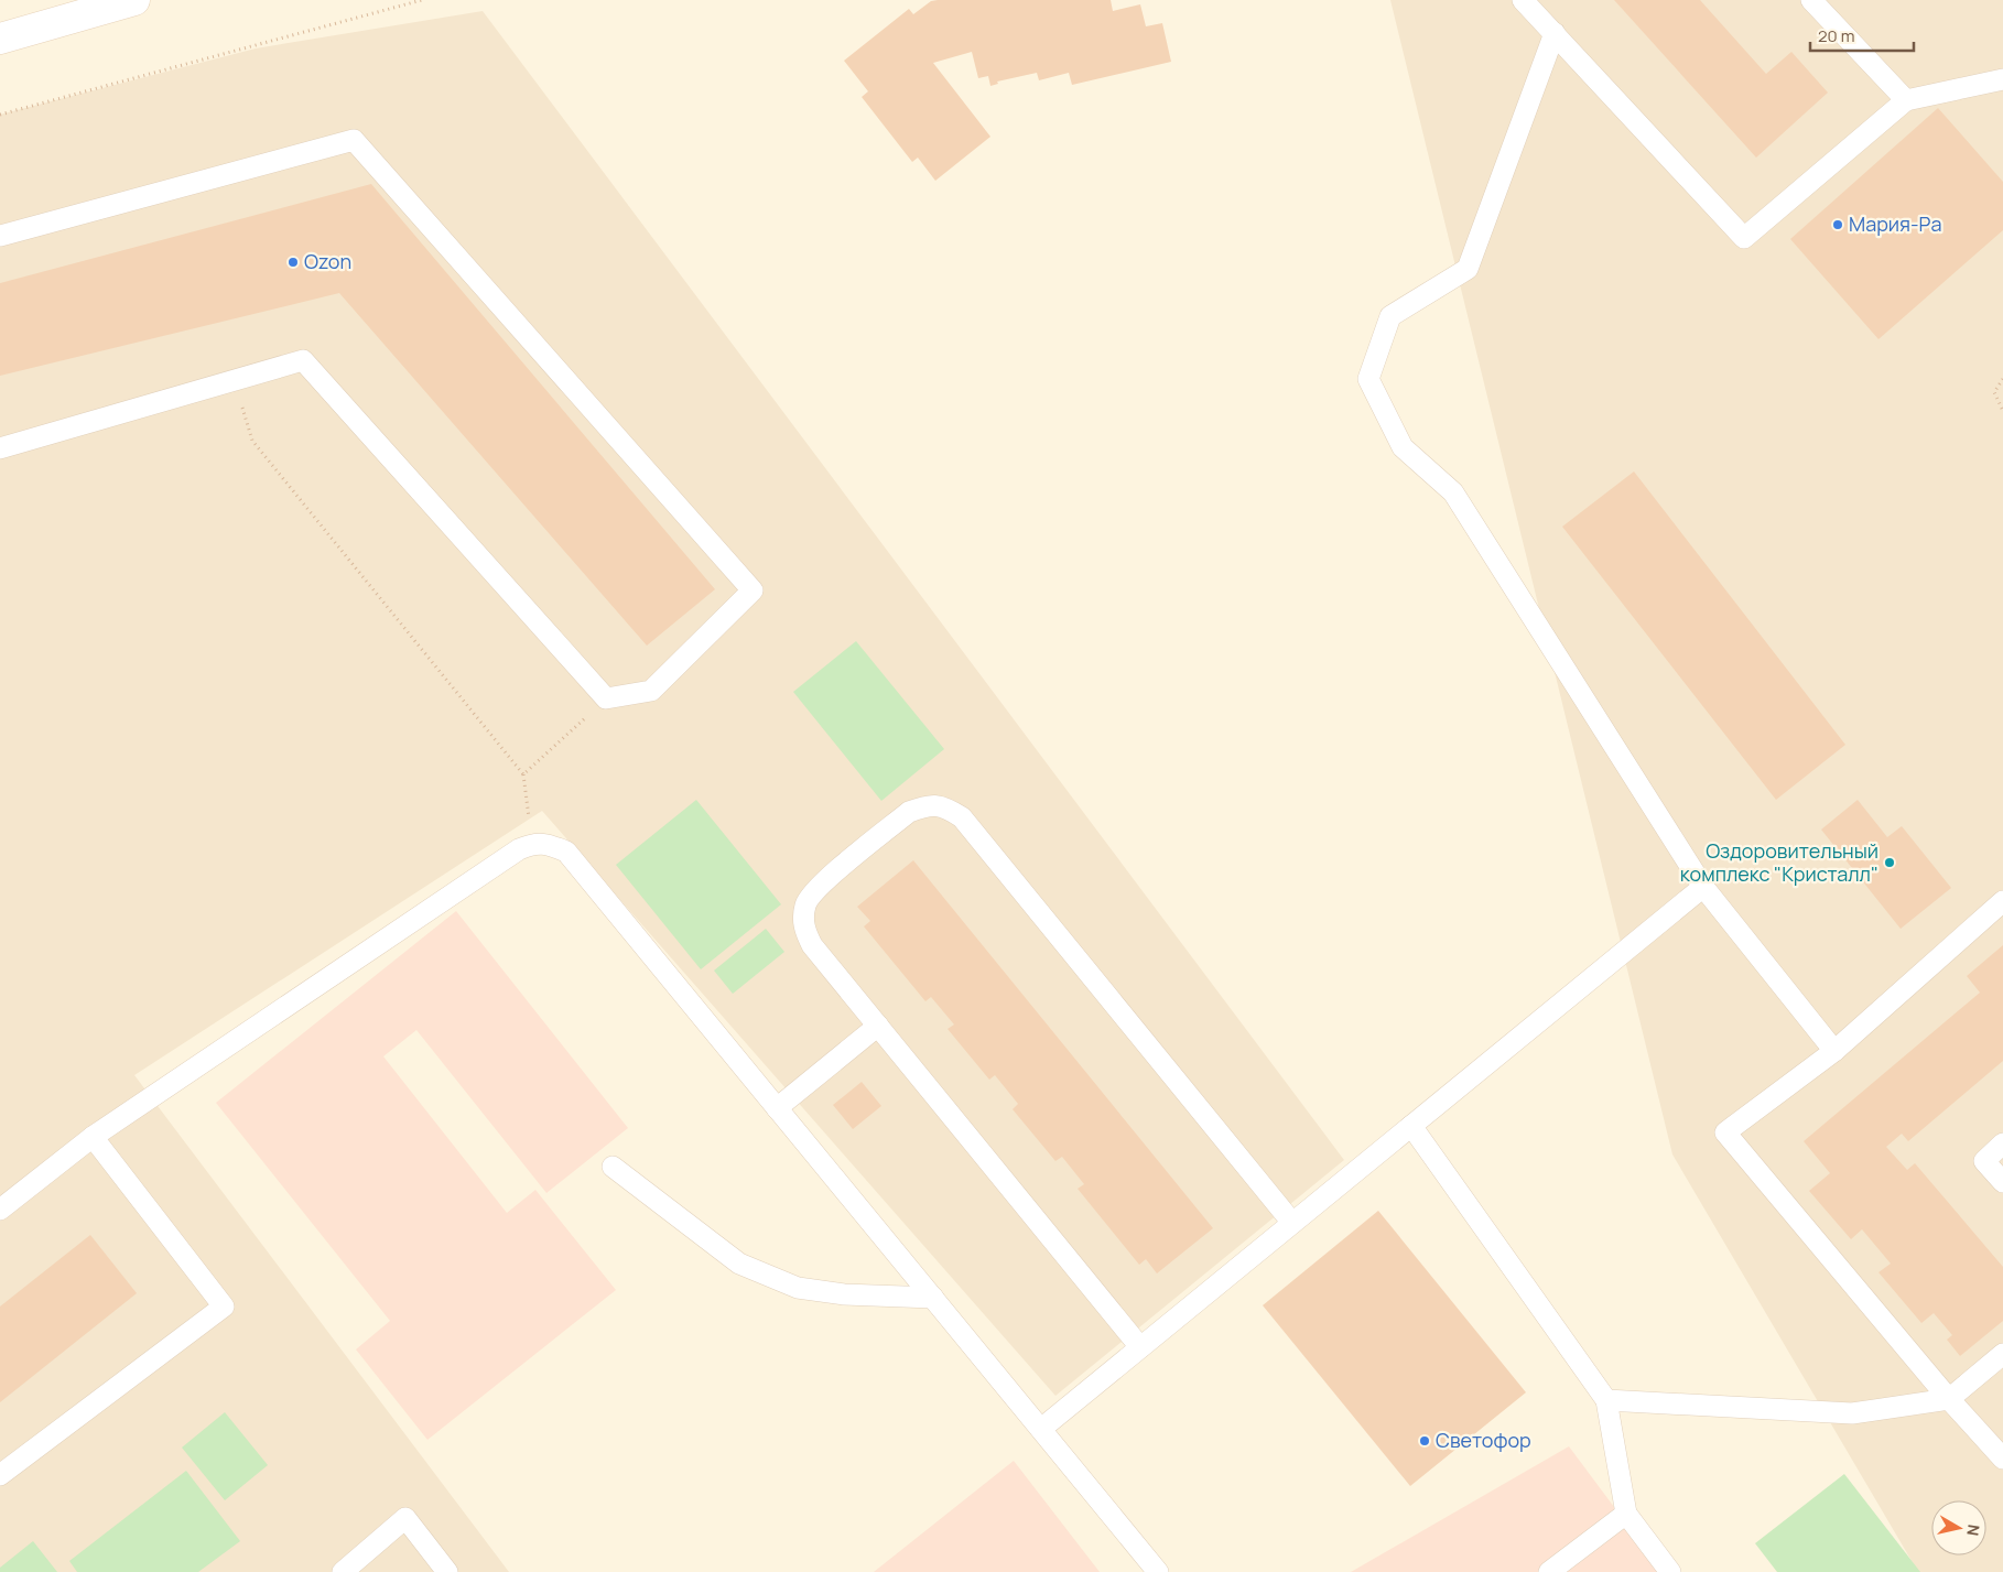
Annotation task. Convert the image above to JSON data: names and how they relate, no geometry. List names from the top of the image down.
{
  "places": [
    "Мария-Ра",
    "Ozon",
    "Оздоровительный комплекс \"Кристалл\"",
    "Светофор"
  ],
  "scale_bar": "20 m",
  "north": "right"
}
